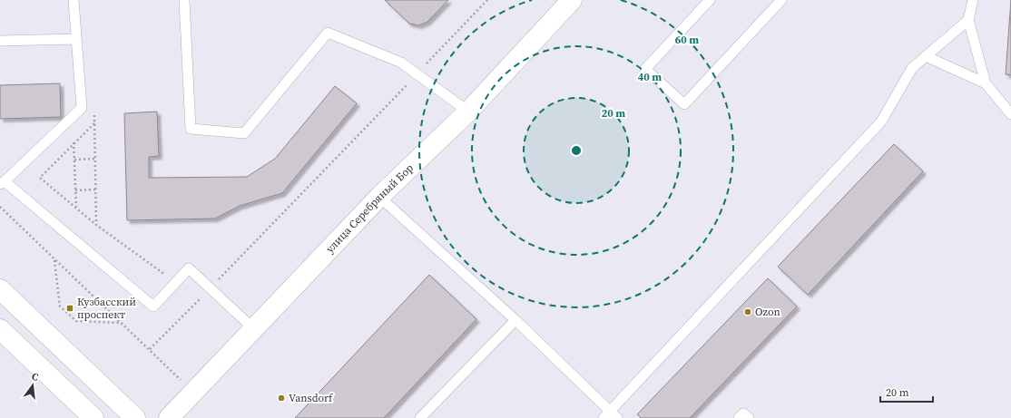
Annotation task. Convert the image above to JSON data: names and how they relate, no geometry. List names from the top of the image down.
{
  "streets": {
    "street": ["улица Серебряный Бор"]
  },
  "places": {
    "transit": ["Кузбасский проспект"],
    "other": ["Ozon", "Vansdorf"]
  },
  "scale_bar": "20 m",
  "north": "top",
  "rings": ["60 m", "40 m", "20 m"]
}
